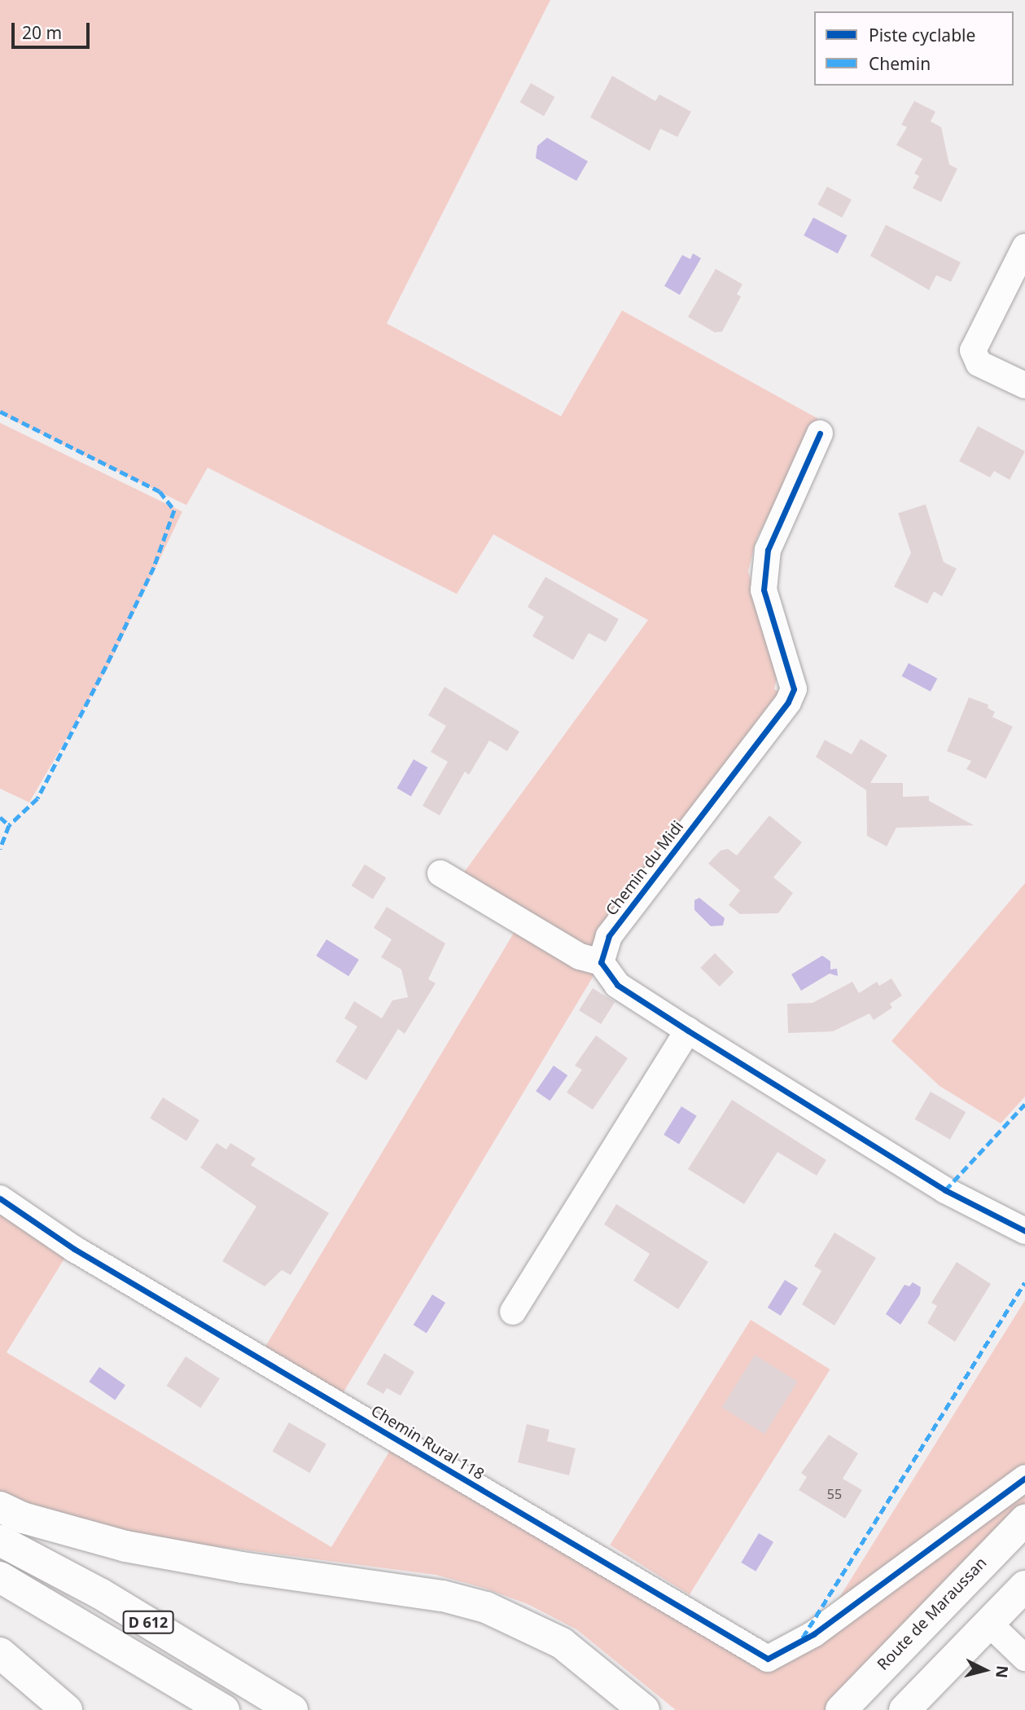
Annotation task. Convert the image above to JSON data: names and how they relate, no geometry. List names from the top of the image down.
{
  "streets": {
    "main road": ["Route de Maraussan", "D 612"],
    "street": ["Chemin du Midi", "Chemin Rural 118"]
  },
  "house_numbers": ["55"],
  "legend": ["Piste cyclable", "Chemin"],
  "scale_bar": "20 m",
  "north": "right"
}
